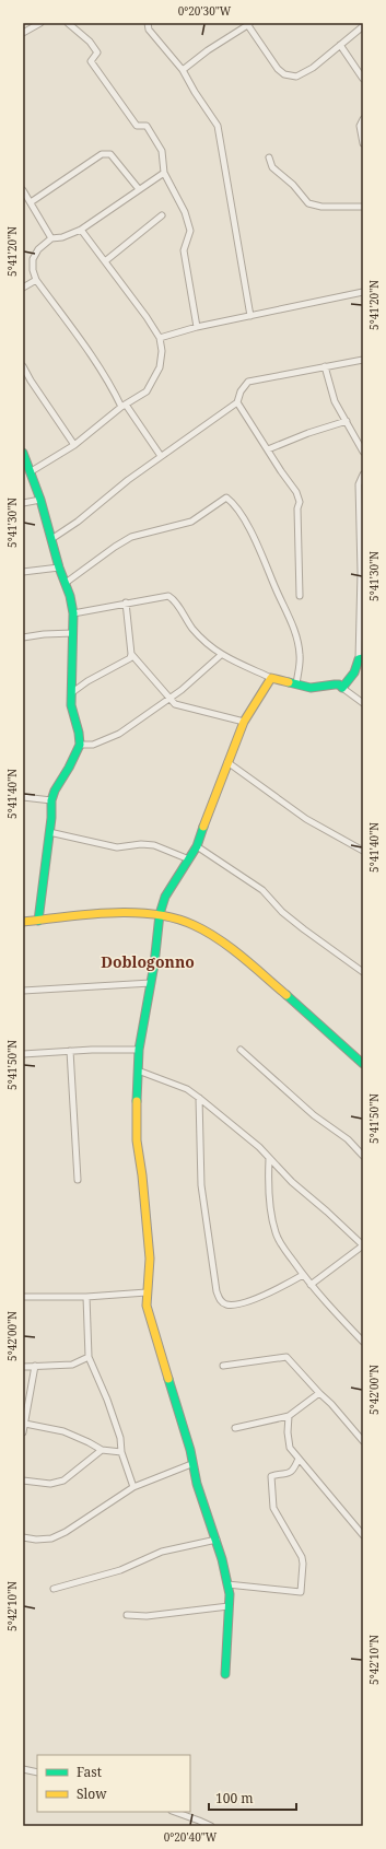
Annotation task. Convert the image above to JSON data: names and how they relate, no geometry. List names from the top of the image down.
{
  "districts": ["Doblogonno"],
  "legend": ["Fast", "Slow"],
  "scale_bar": "100 m",
  "coordinates": [
    "0°20'30\"W",
    "5°41'20\"N",
    "5°41'30\"N",
    "5°41'40\"N",
    "5°41'50\"N",
    "5°42'00\"N",
    "5°42'10\"N",
    "0°20'40\"W"
  ]
}
